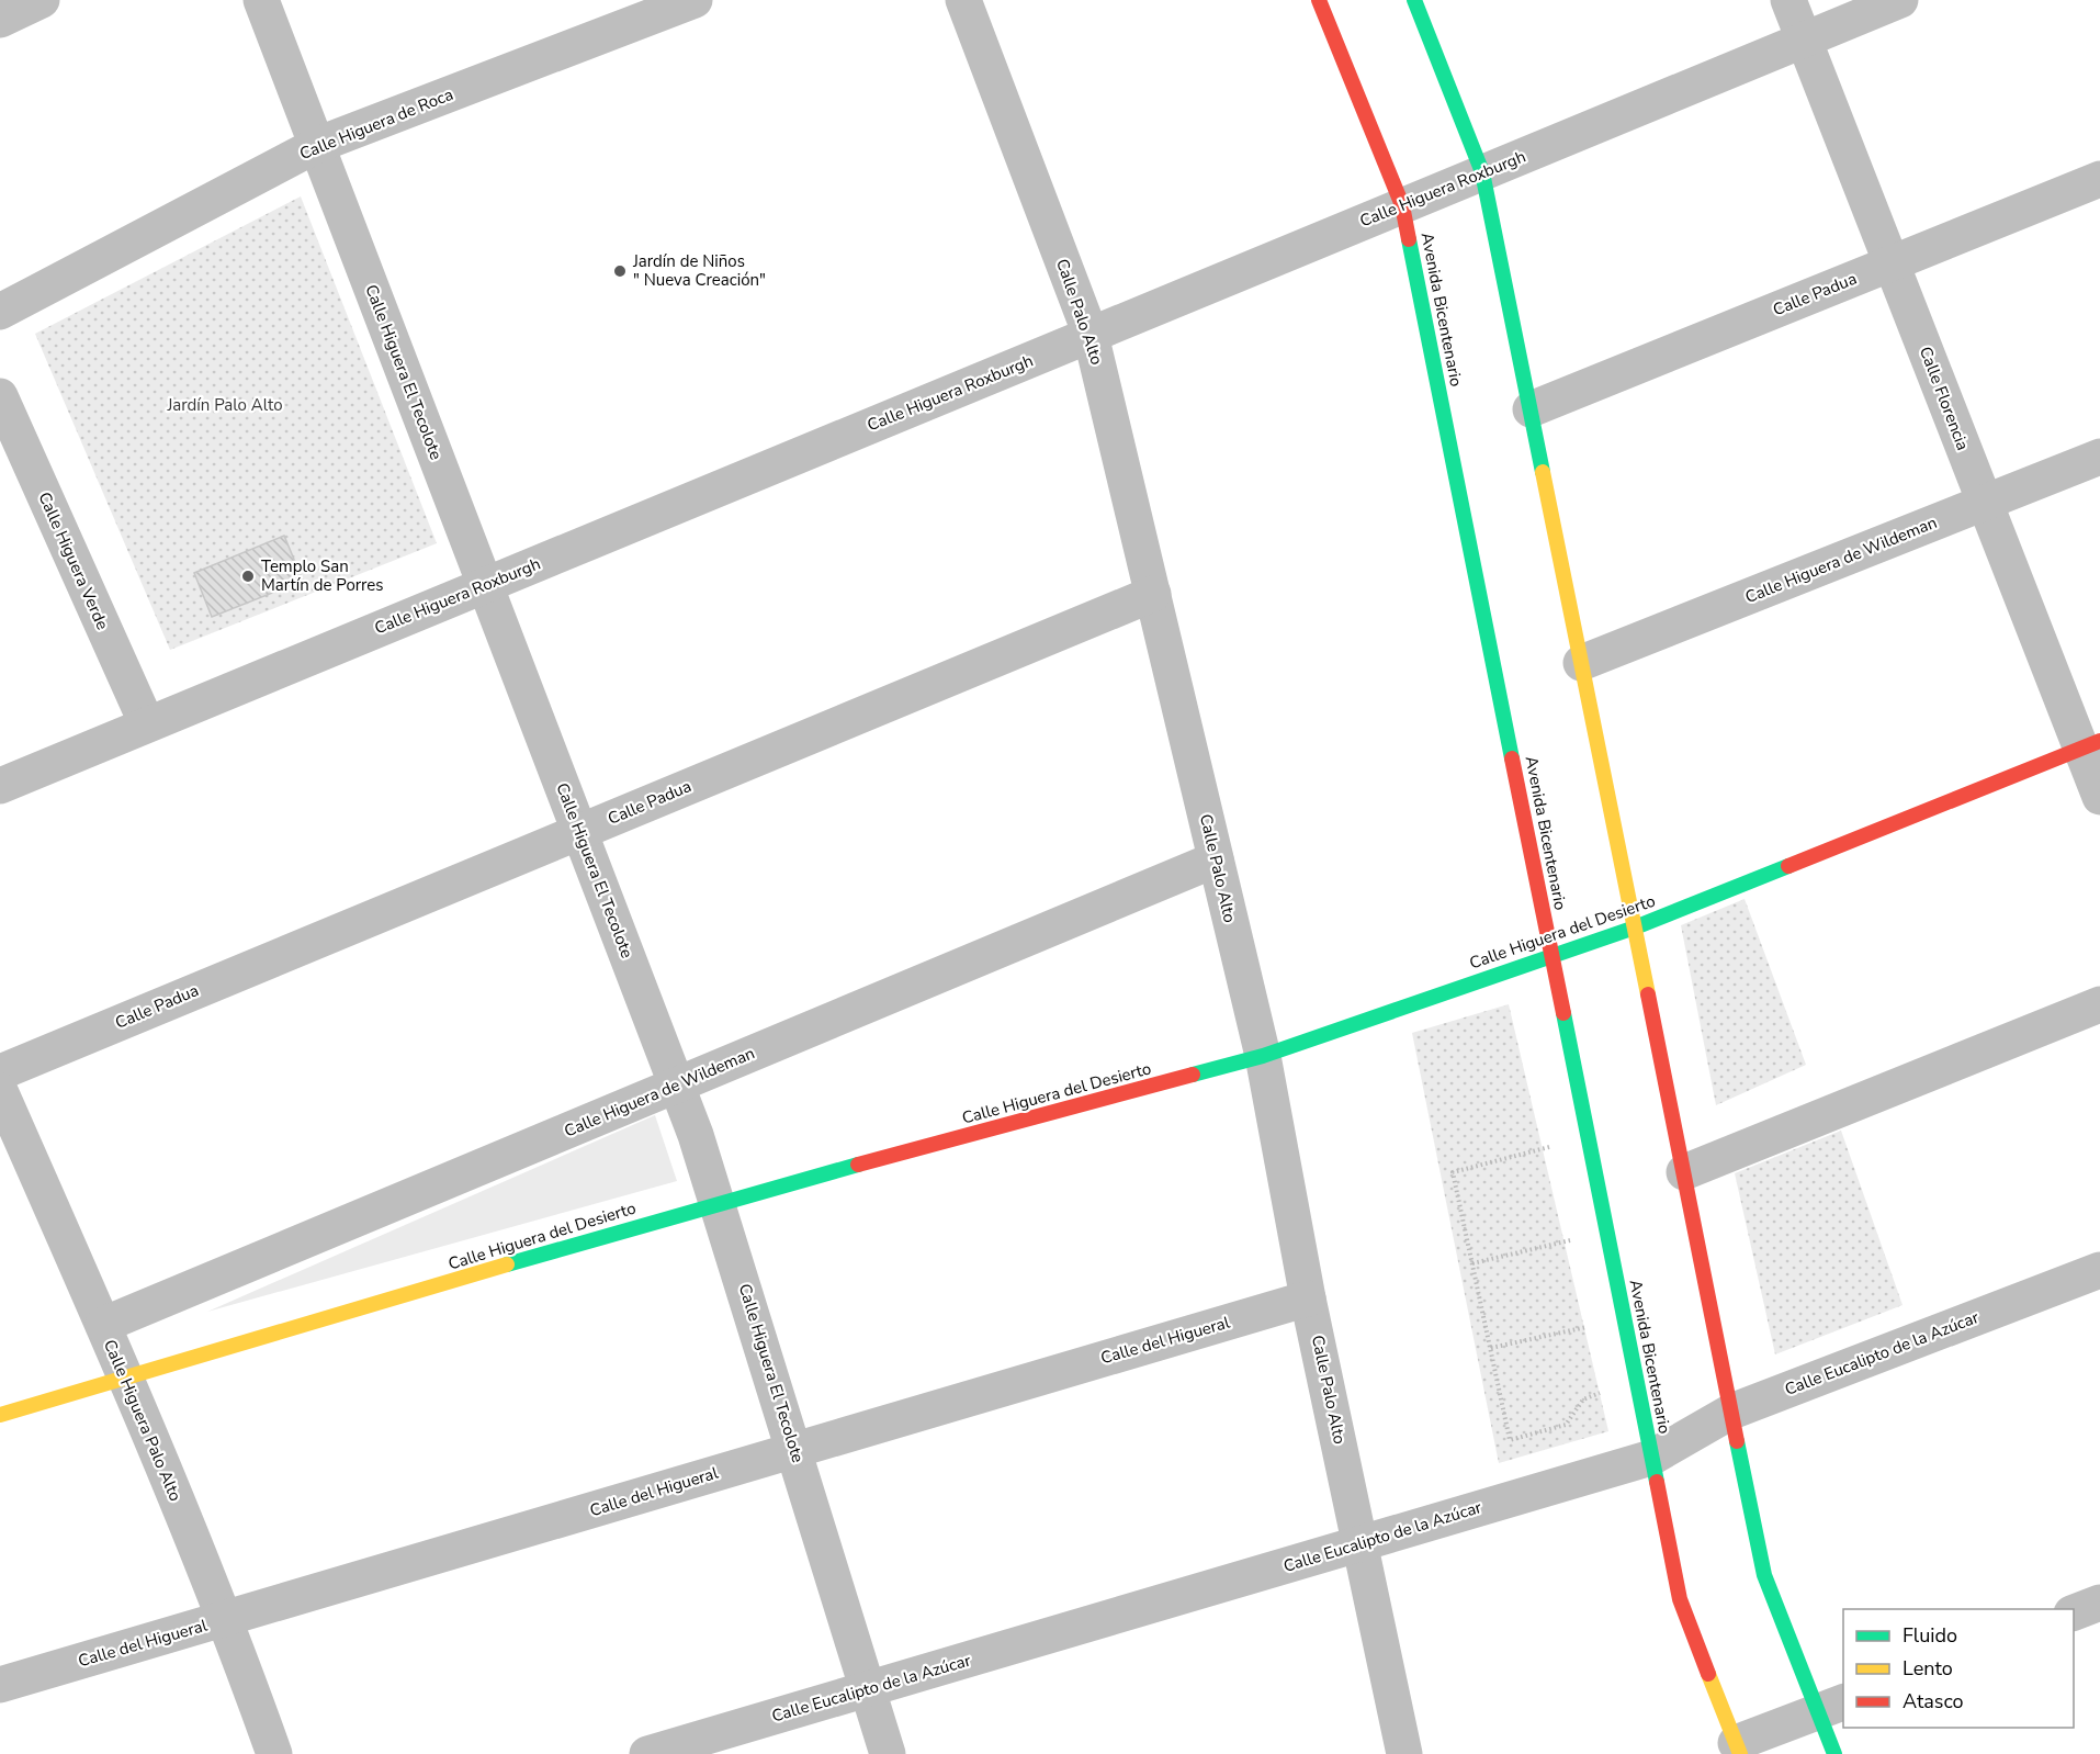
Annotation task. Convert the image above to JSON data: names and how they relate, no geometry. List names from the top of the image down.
{
  "streets": {
    "street": [
      "Calle Higuera de Roca",
      "Calle Higuera Roxburgh",
      "Calle Padua",
      "Avenida Bicentenario",
      "Calle Palo Alto",
      "Calle Higuera El Tecolote",
      "Calle Florencia",
      "Calle Higuera de Wildeman",
      "Calle Higuera Verde",
      "Calle Higuera del Desierto",
      "Calle del Higueral",
      "Calle Eucalipto de la Azúcar",
      "Calle Higuera Palo Alto"
    ]
  },
  "crossings": [
    ["Calle Higuera de Roca", "Calle Higuera El Tecolote"],
    ["Calle Higuera Roxburgh", "Avenida Bicentenario"],
    ["Calle Higuera Roxburgh", "Calle Palo Alto"],
    ["Calle Higuera Roxburgh", "Calle Higuera El Tecolote"],
    ["Calle Higuera Roxburgh", "Calle Florencia"],
    ["Calle Higuera Roxburgh", "Calle Higuera Verde"],
    ["Calle Padua", "Calle Palo Alto"],
    ["Calle Padua", "Calle Higuera El Tecolote"],
    ["Calle Padua", "Calle Florencia"],
    ["Avenida Bicentenario", "Calle Higuera del Desierto"],
    ["Avenida Bicentenario", "Calle Eucalipto de la Azúcar"],
    ["Calle Palo Alto", "Calle Higuera de Wildeman"],
    ["Calle Palo Alto", "Calle Higuera del Desierto"],
    ["Calle Palo Alto", "Calle del Higueral"],
    ["Calle Palo Alto", "Calle Eucalipto de la Azúcar"],
    ["Calle Higuera El Tecolote", "Calle Higuera de Wildeman"],
    ["Calle Higuera El Tecolote", "Calle Higuera del Desierto"],
    ["Calle Higuera El Tecolote", "Calle del Higueral"],
    ["Calle Higuera El Tecolote", "Calle Eucalipto de la Azúcar"],
    ["Calle Florencia", "Calle Higuera de Wildeman"],
    ["Calle Florencia", "Calle Higuera del Desierto"],
    ["Calle Higuera de Wildeman", "Calle Higuera Palo Alto"],
    ["Calle Higuera del Desierto", "Calle Higuera Palo Alto"],
    ["Calle del Higueral", "Calle Higuera Palo Alto"]
  ],
  "parks": ["Jardín Palo Alto"],
  "places": ["Jardín de Niños \" Nueva Creación\"", "Templo San Martín de Porres"],
  "legend": ["Fluido", "Lento", "Atasco"]
}
